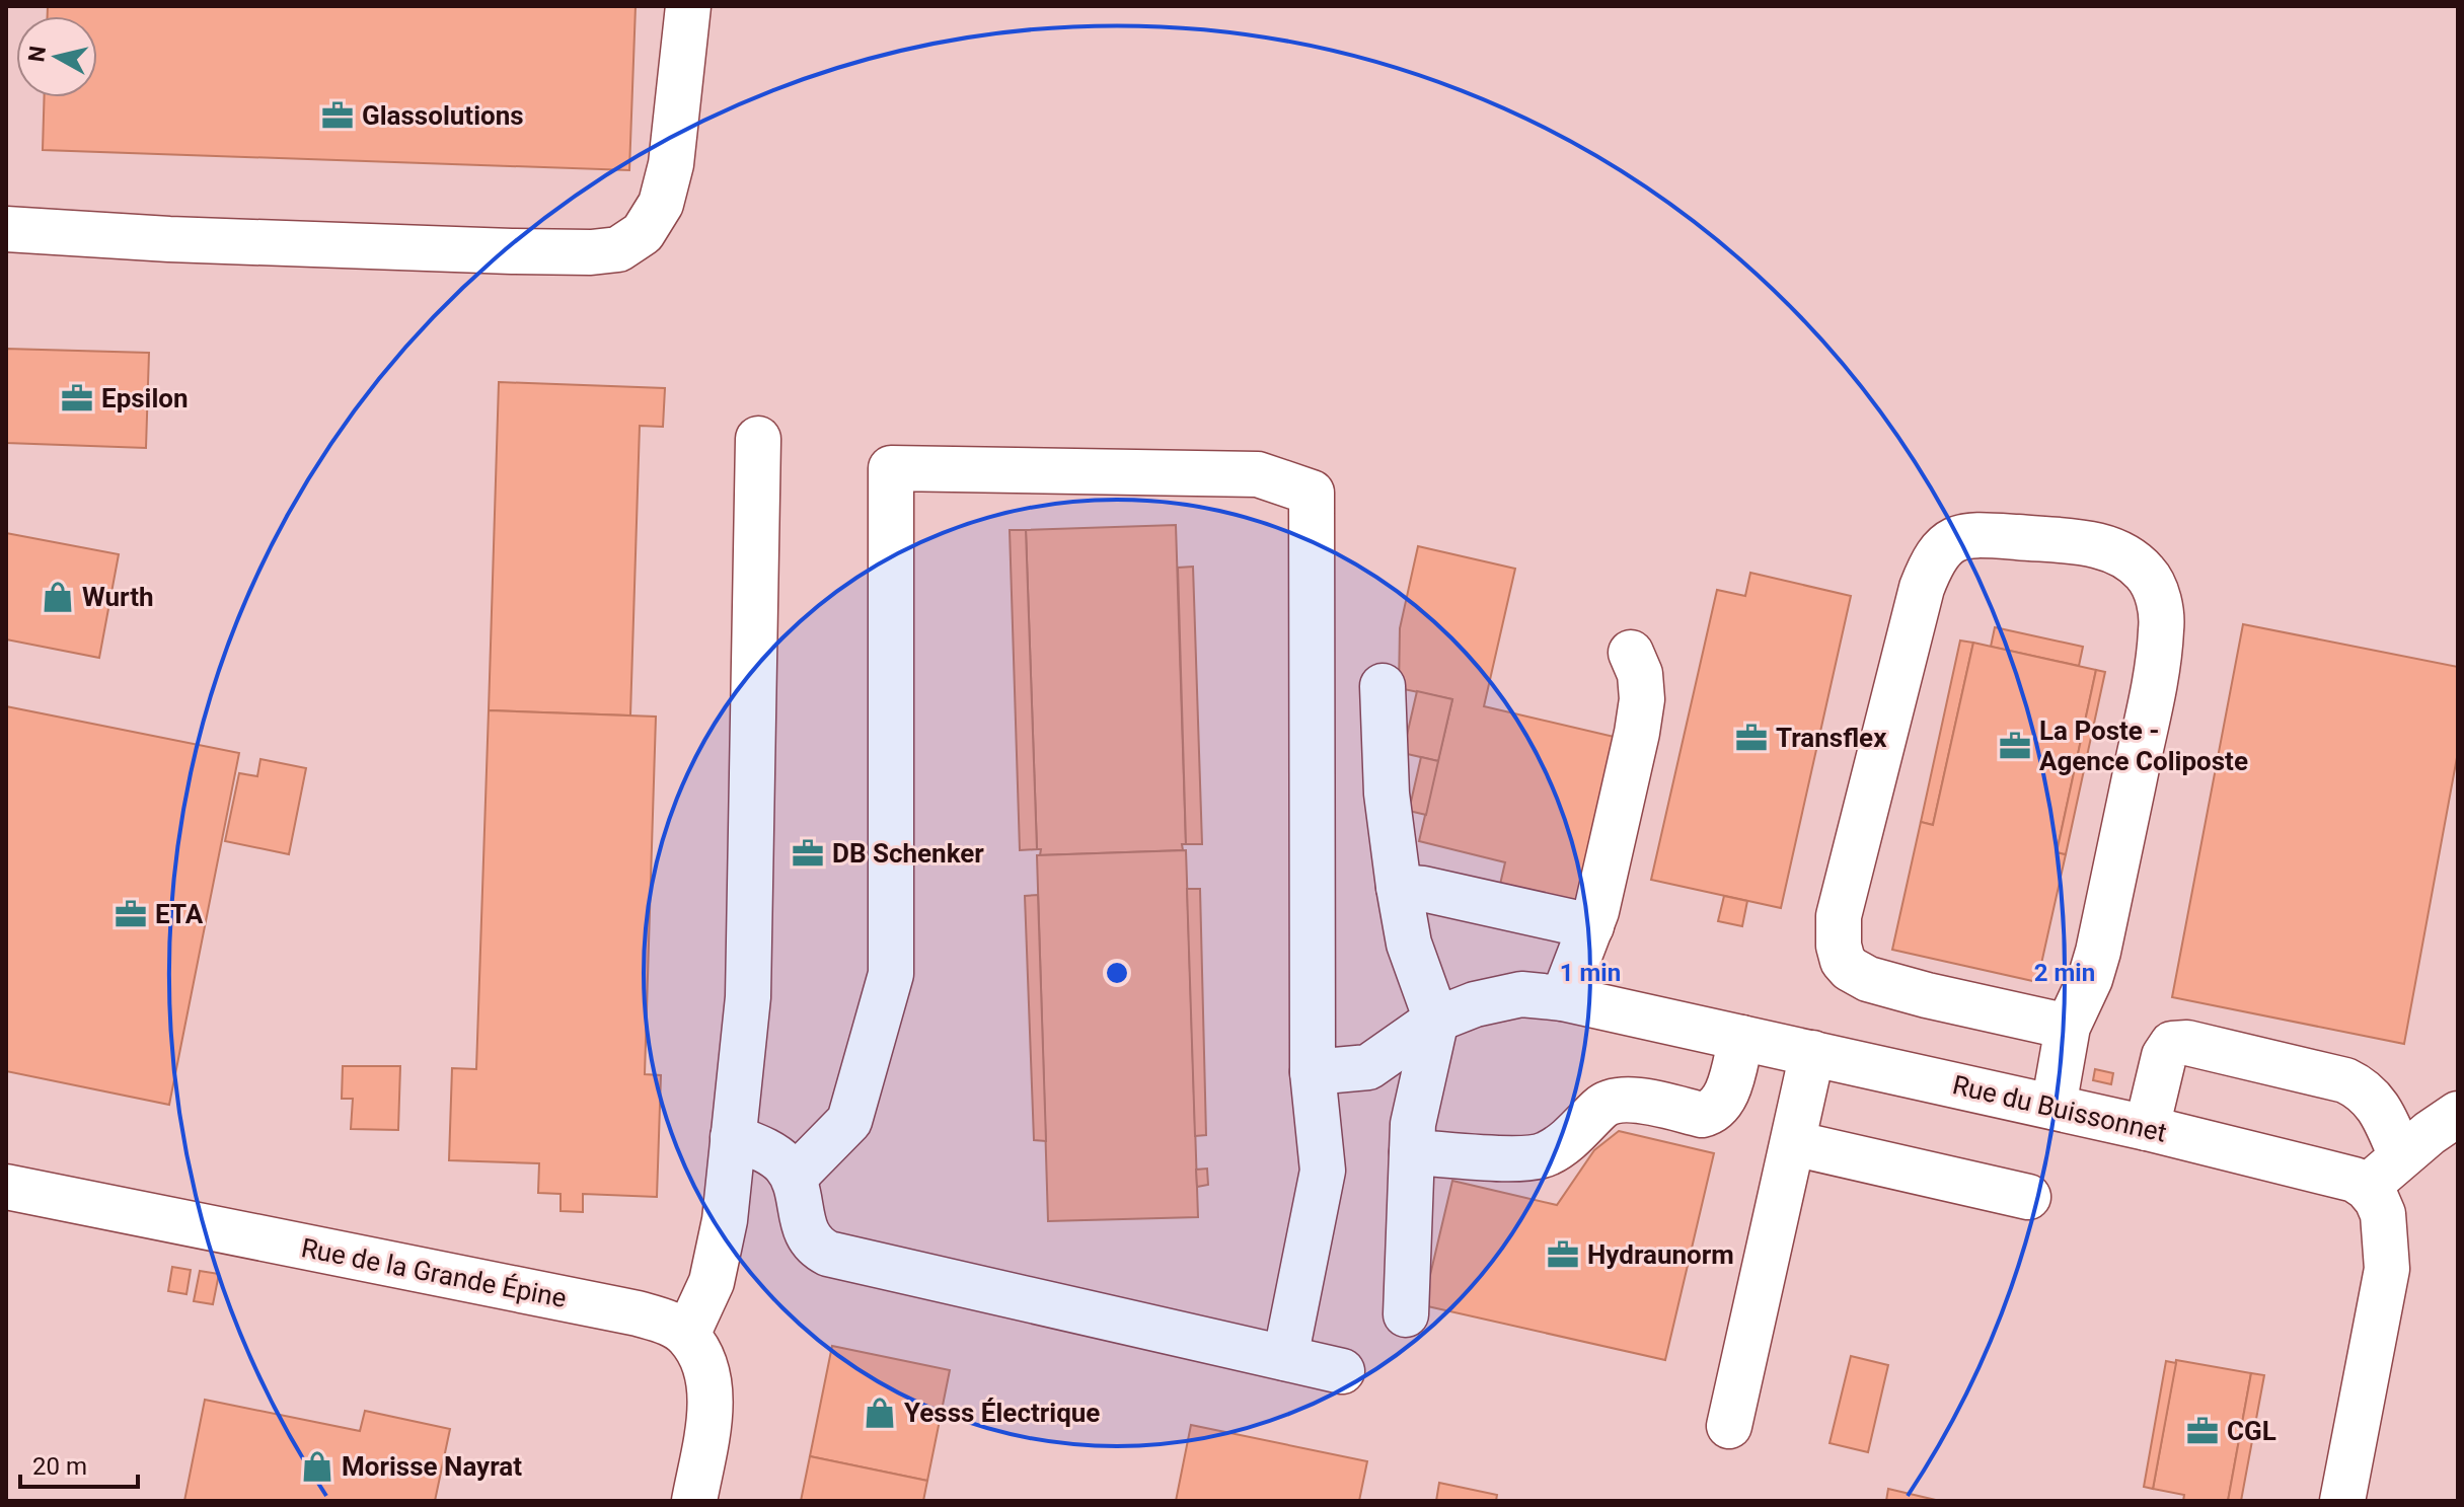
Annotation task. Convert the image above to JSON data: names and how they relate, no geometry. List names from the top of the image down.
{
  "streets": {
    "street": ["Rue du Buissonnet", "Rue de la Grande Épine"]
  },
  "places": {
    "office": [
      "Glassolutions",
      "Epsilon",
      "Transflex",
      "La Poste - Agence Coliposte",
      "DB Schenker",
      "ETA",
      "Hydraunorm",
      "CGL"
    ],
    "shop": ["Wurth", "Yesss Électrique", "Morisse Nayrat"]
  },
  "scale_bar": "20 m",
  "north": "left",
  "rings": ["1 min", "2 min"]
}
